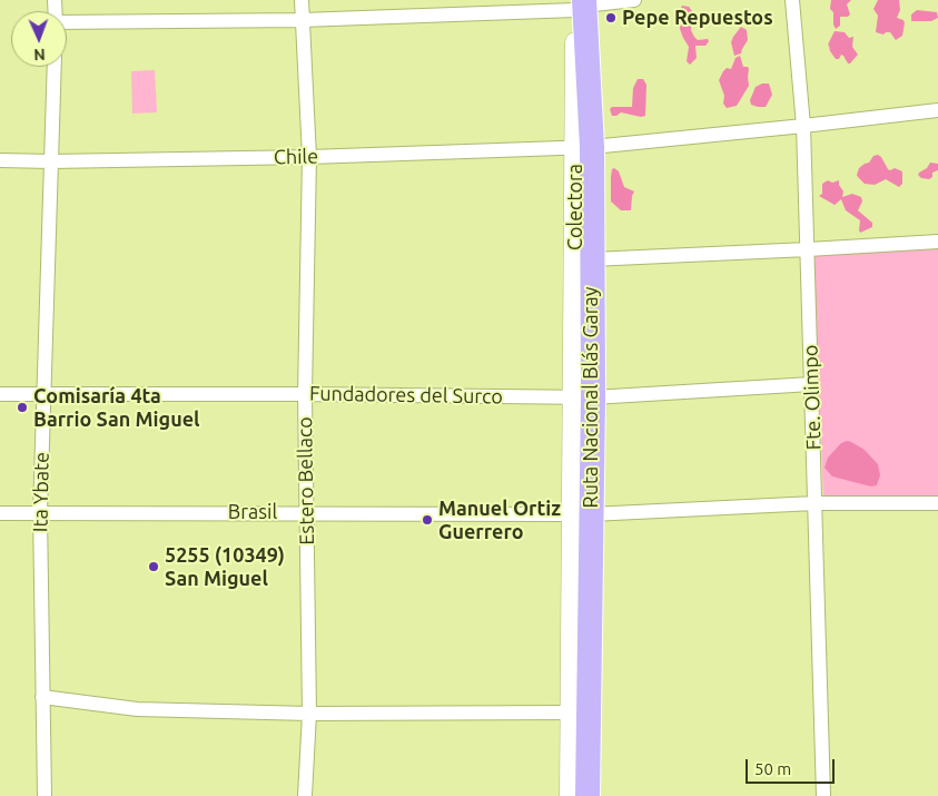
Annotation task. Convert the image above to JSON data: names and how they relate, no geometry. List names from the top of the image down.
{
  "streets": {
    "highway": ["Ruta Nacional Blás Garay"],
    "main road": ["Colectora"],
    "street": [
      "Chile",
      "Fundadores del Surco",
      "Fte. Olimpo",
      "Estero Bellaco",
      "Ita Ybate",
      "Brasil"
    ]
  },
  "crossings": [
    ["Chile", "Colectora"],
    ["Chile", "Ruta Nacional Blás Garay"],
    ["Chile", "Fte. Olimpo"],
    ["Chile", "Estero Bellaco"],
    ["Chile", "Ita Ybate"],
    ["Colectora", "Fundadores del Surco"],
    ["Colectora", "Ruta Nacional Blás Garay"],
    ["Fundadores del Surco", "Ruta Nacional Blás Garay"],
    ["Fundadores del Surco", "Fte. Olimpo"],
    ["Fundadores del Surco", "Estero Bellaco"],
    ["Fundadores del Surco", "Ita Ybate"],
    ["Ruta Nacional Blás Garay", "Brasil"],
    ["Fte. Olimpo", "Brasil"],
    ["Estero Bellaco", "Brasil"],
    ["Ita Ybate", "Brasil"]
  ],
  "places": [
    "Pepe Repuestos",
    "Comisaría 4ta Barrio San Miguel",
    "Manuel Ortiz Guerrero",
    "5255 (10349) San Miguel"
  ],
  "scale_bar": "50 m",
  "north": "bottom"
}
